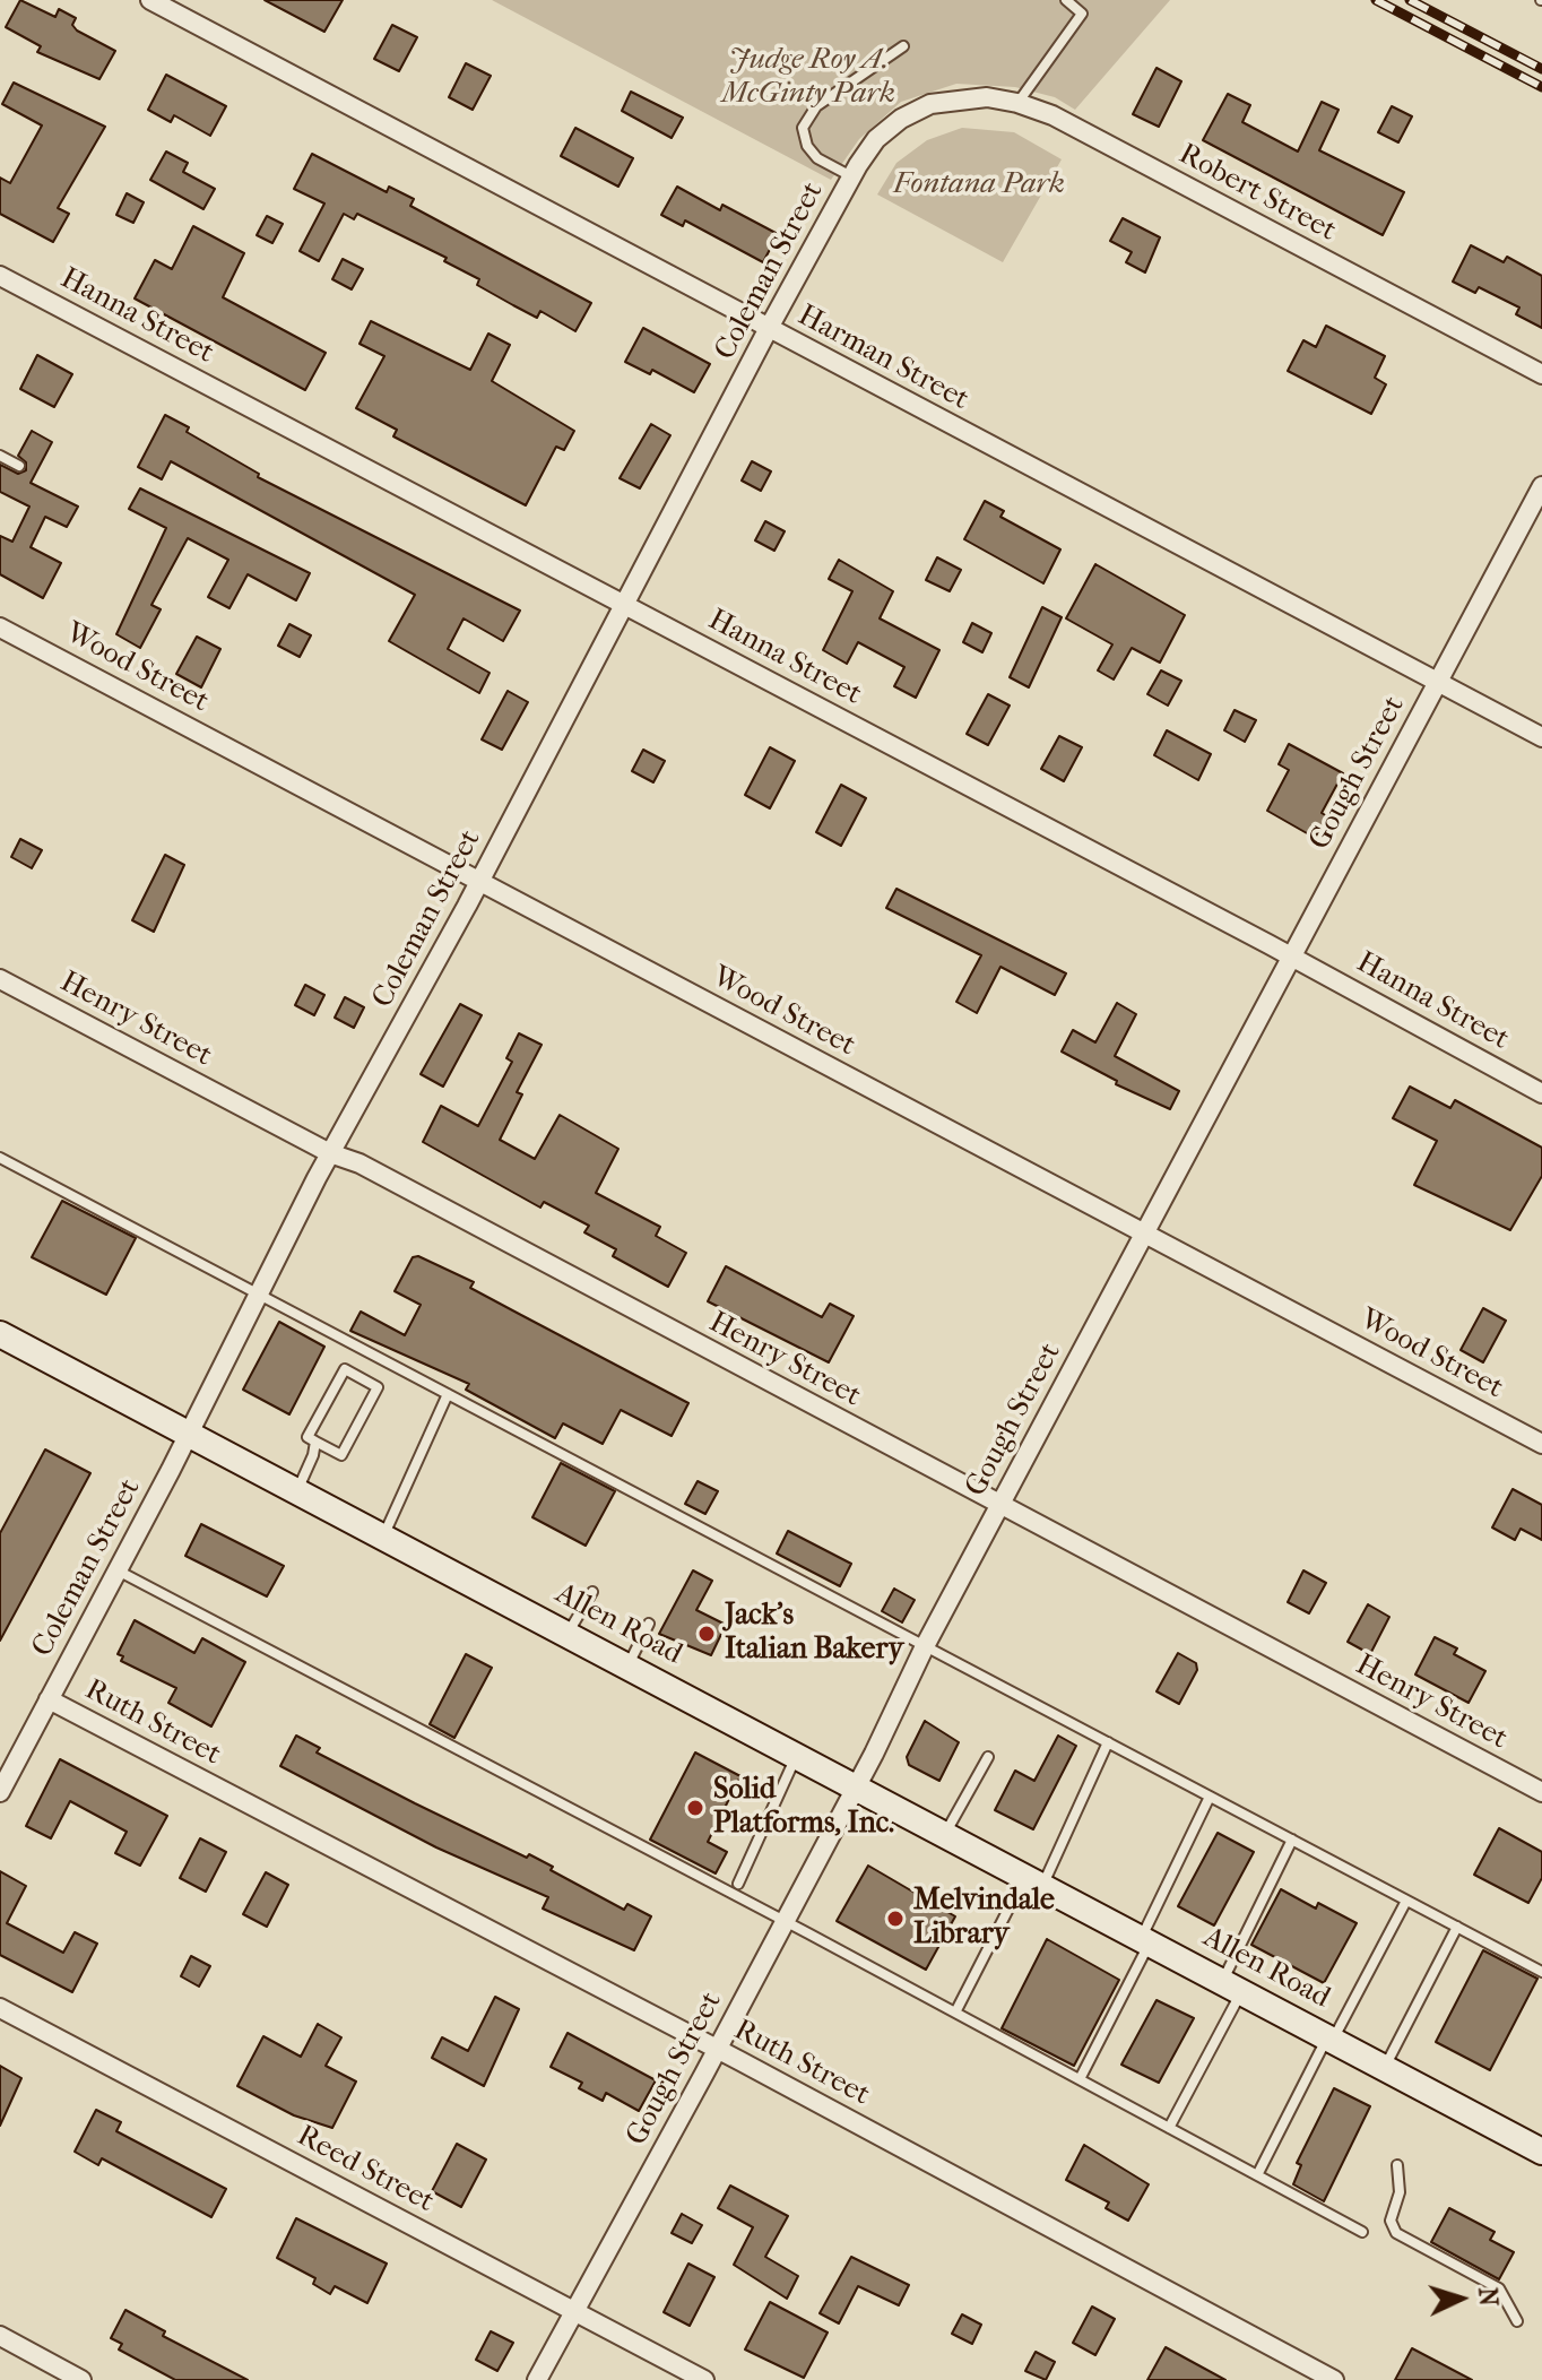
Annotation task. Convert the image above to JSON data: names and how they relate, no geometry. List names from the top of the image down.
{
  "streets": {
    "main road": ["Allen Road"],
    "street": [
      "Robert Street",
      "Coleman Street",
      "Hanna Street",
      "Harman Street",
      "Wood Street",
      "Gough Street",
      "Henry Street",
      "Ruth Street",
      "Reed Street"
    ]
  },
  "crossings": [
    ["Robert Street", "Coleman Street"],
    ["Coleman Street", "Hanna Street"],
    ["Coleman Street", "Harman Street"],
    ["Coleman Street", "Wood Street"],
    ["Coleman Street", "Henry Street"],
    ["Coleman Street", "Allen Road"],
    ["Coleman Street", "Ruth Street"],
    ["Hanna Street", "Gough Street"],
    ["Harman Street", "Gough Street"],
    ["Wood Street", "Gough Street"],
    ["Gough Street", "Henry Street"],
    ["Gough Street", "Allen Road"],
    ["Gough Street", "Ruth Street"],
    ["Gough Street", "Reed Street"]
  ],
  "parks": ["Judge Roy A. McGinty Park", "Fontana Park"],
  "places": ["Jack's Italian Bakery", "Solid Platforms, Inc.", "Melvindale Library"],
  "north": "right"
}
